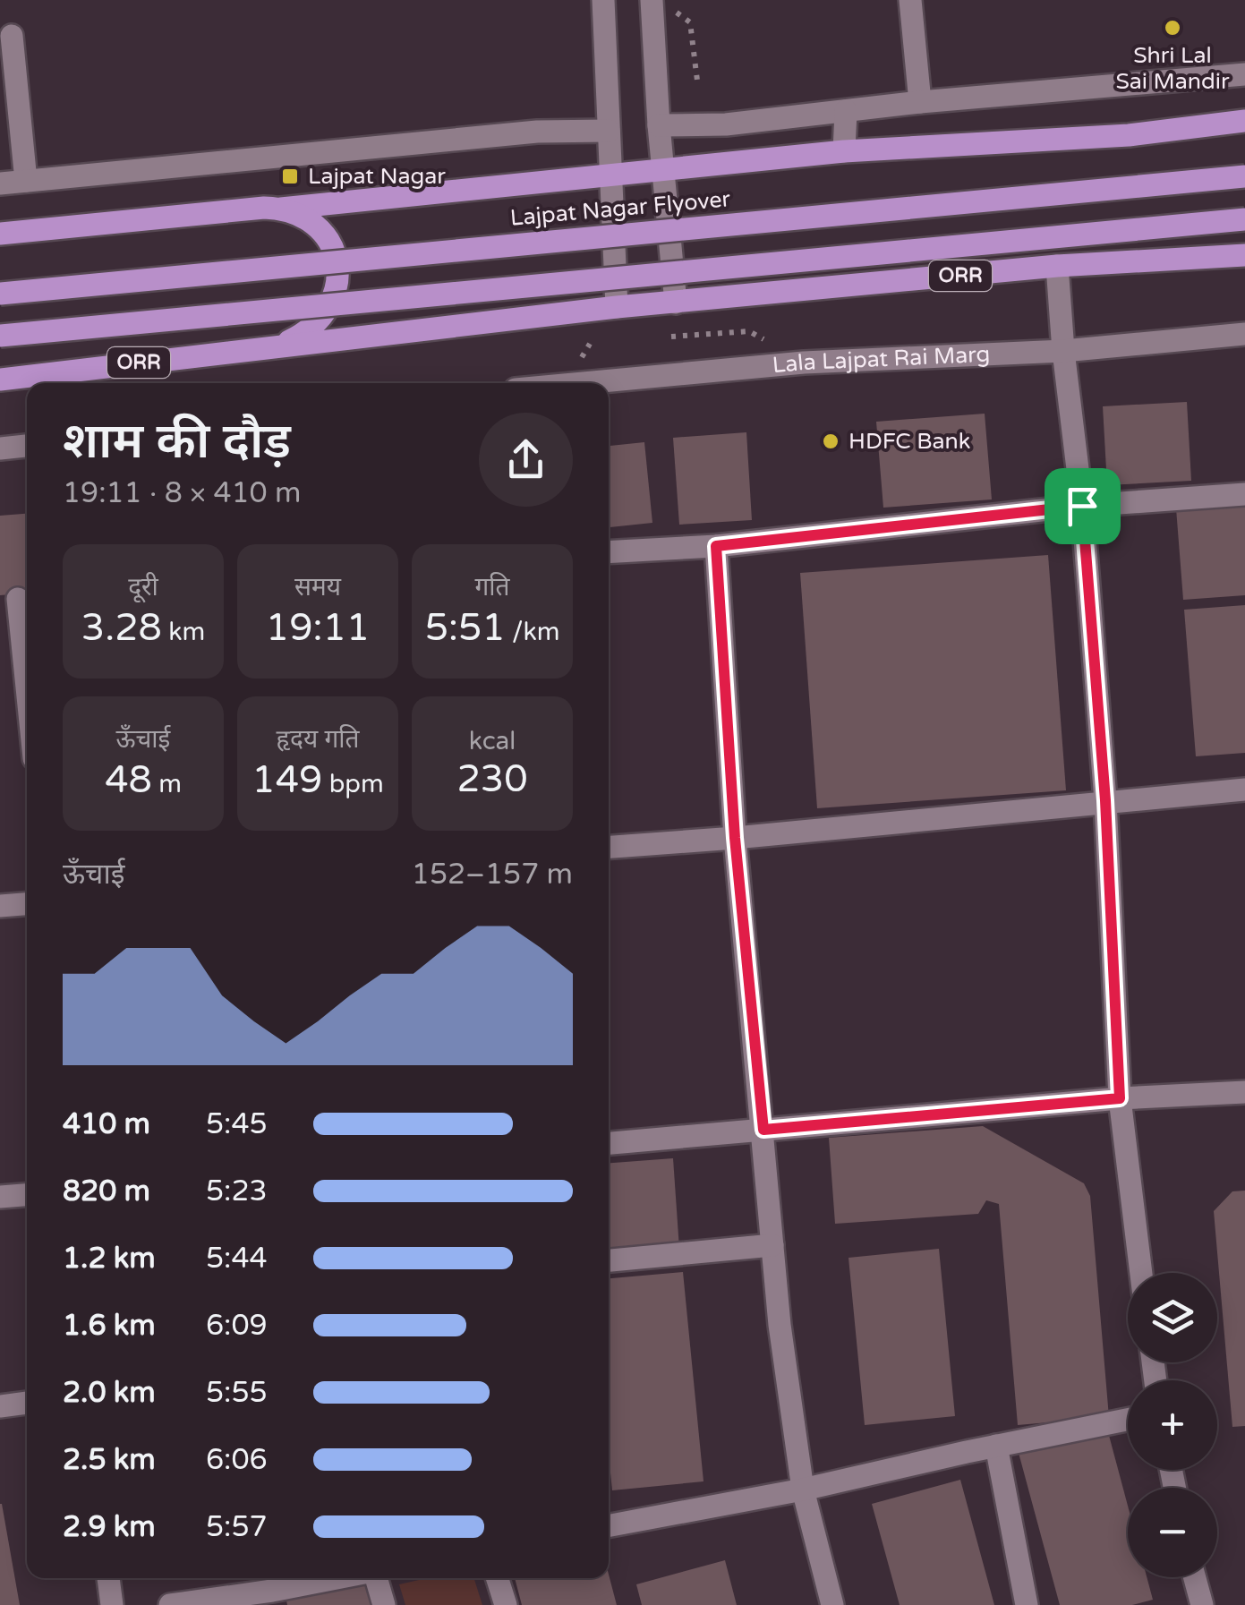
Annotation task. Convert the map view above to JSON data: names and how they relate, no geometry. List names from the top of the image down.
{
  "streets": {
    "main road": ["Lajpat Nagar Flyover", "ORR"],
    "street": ["Lala Lajpat Rai Marg"]
  },
  "places": {
    "other": ["Shri Lal Sai Mandir", "HDFC Bank"],
    "transit": ["Lajpat Nagar"]
  },
  "page": {
    "heading": ["शाम की दौड़", "19:11 · 8 × 410 m"],
    "stats": [
      ["दूरी", "3.28 km"],
      ["समय", "19:11"],
      ["गति", "5:51 /km"],
      ["ऊँचाई", "48 m"],
      ["हृदय गति", "149 bpm"],
      ["kcal", "230"]
    ],
    "chart": ["ऊँचाई", "152–157 m"],
    "list": [
      {
        "name": "410 m",
        "note": "5:45"
      },
      {
        "name": "820 m",
        "note": "5:23"
      },
      {
        "name": "1.2 km",
        "note": "5:44"
      },
      {
        "name": "1.6 km",
        "note": "6:09"
      },
      {
        "name": "2.0 km",
        "note": "5:55"
      },
      {
        "name": "2.5 km",
        "note": "6:06"
      },
      {
        "name": "2.9 km",
        "note": "5:57"
      }
    ],
    "map_buttons": ["+", "−"]
  }
}
